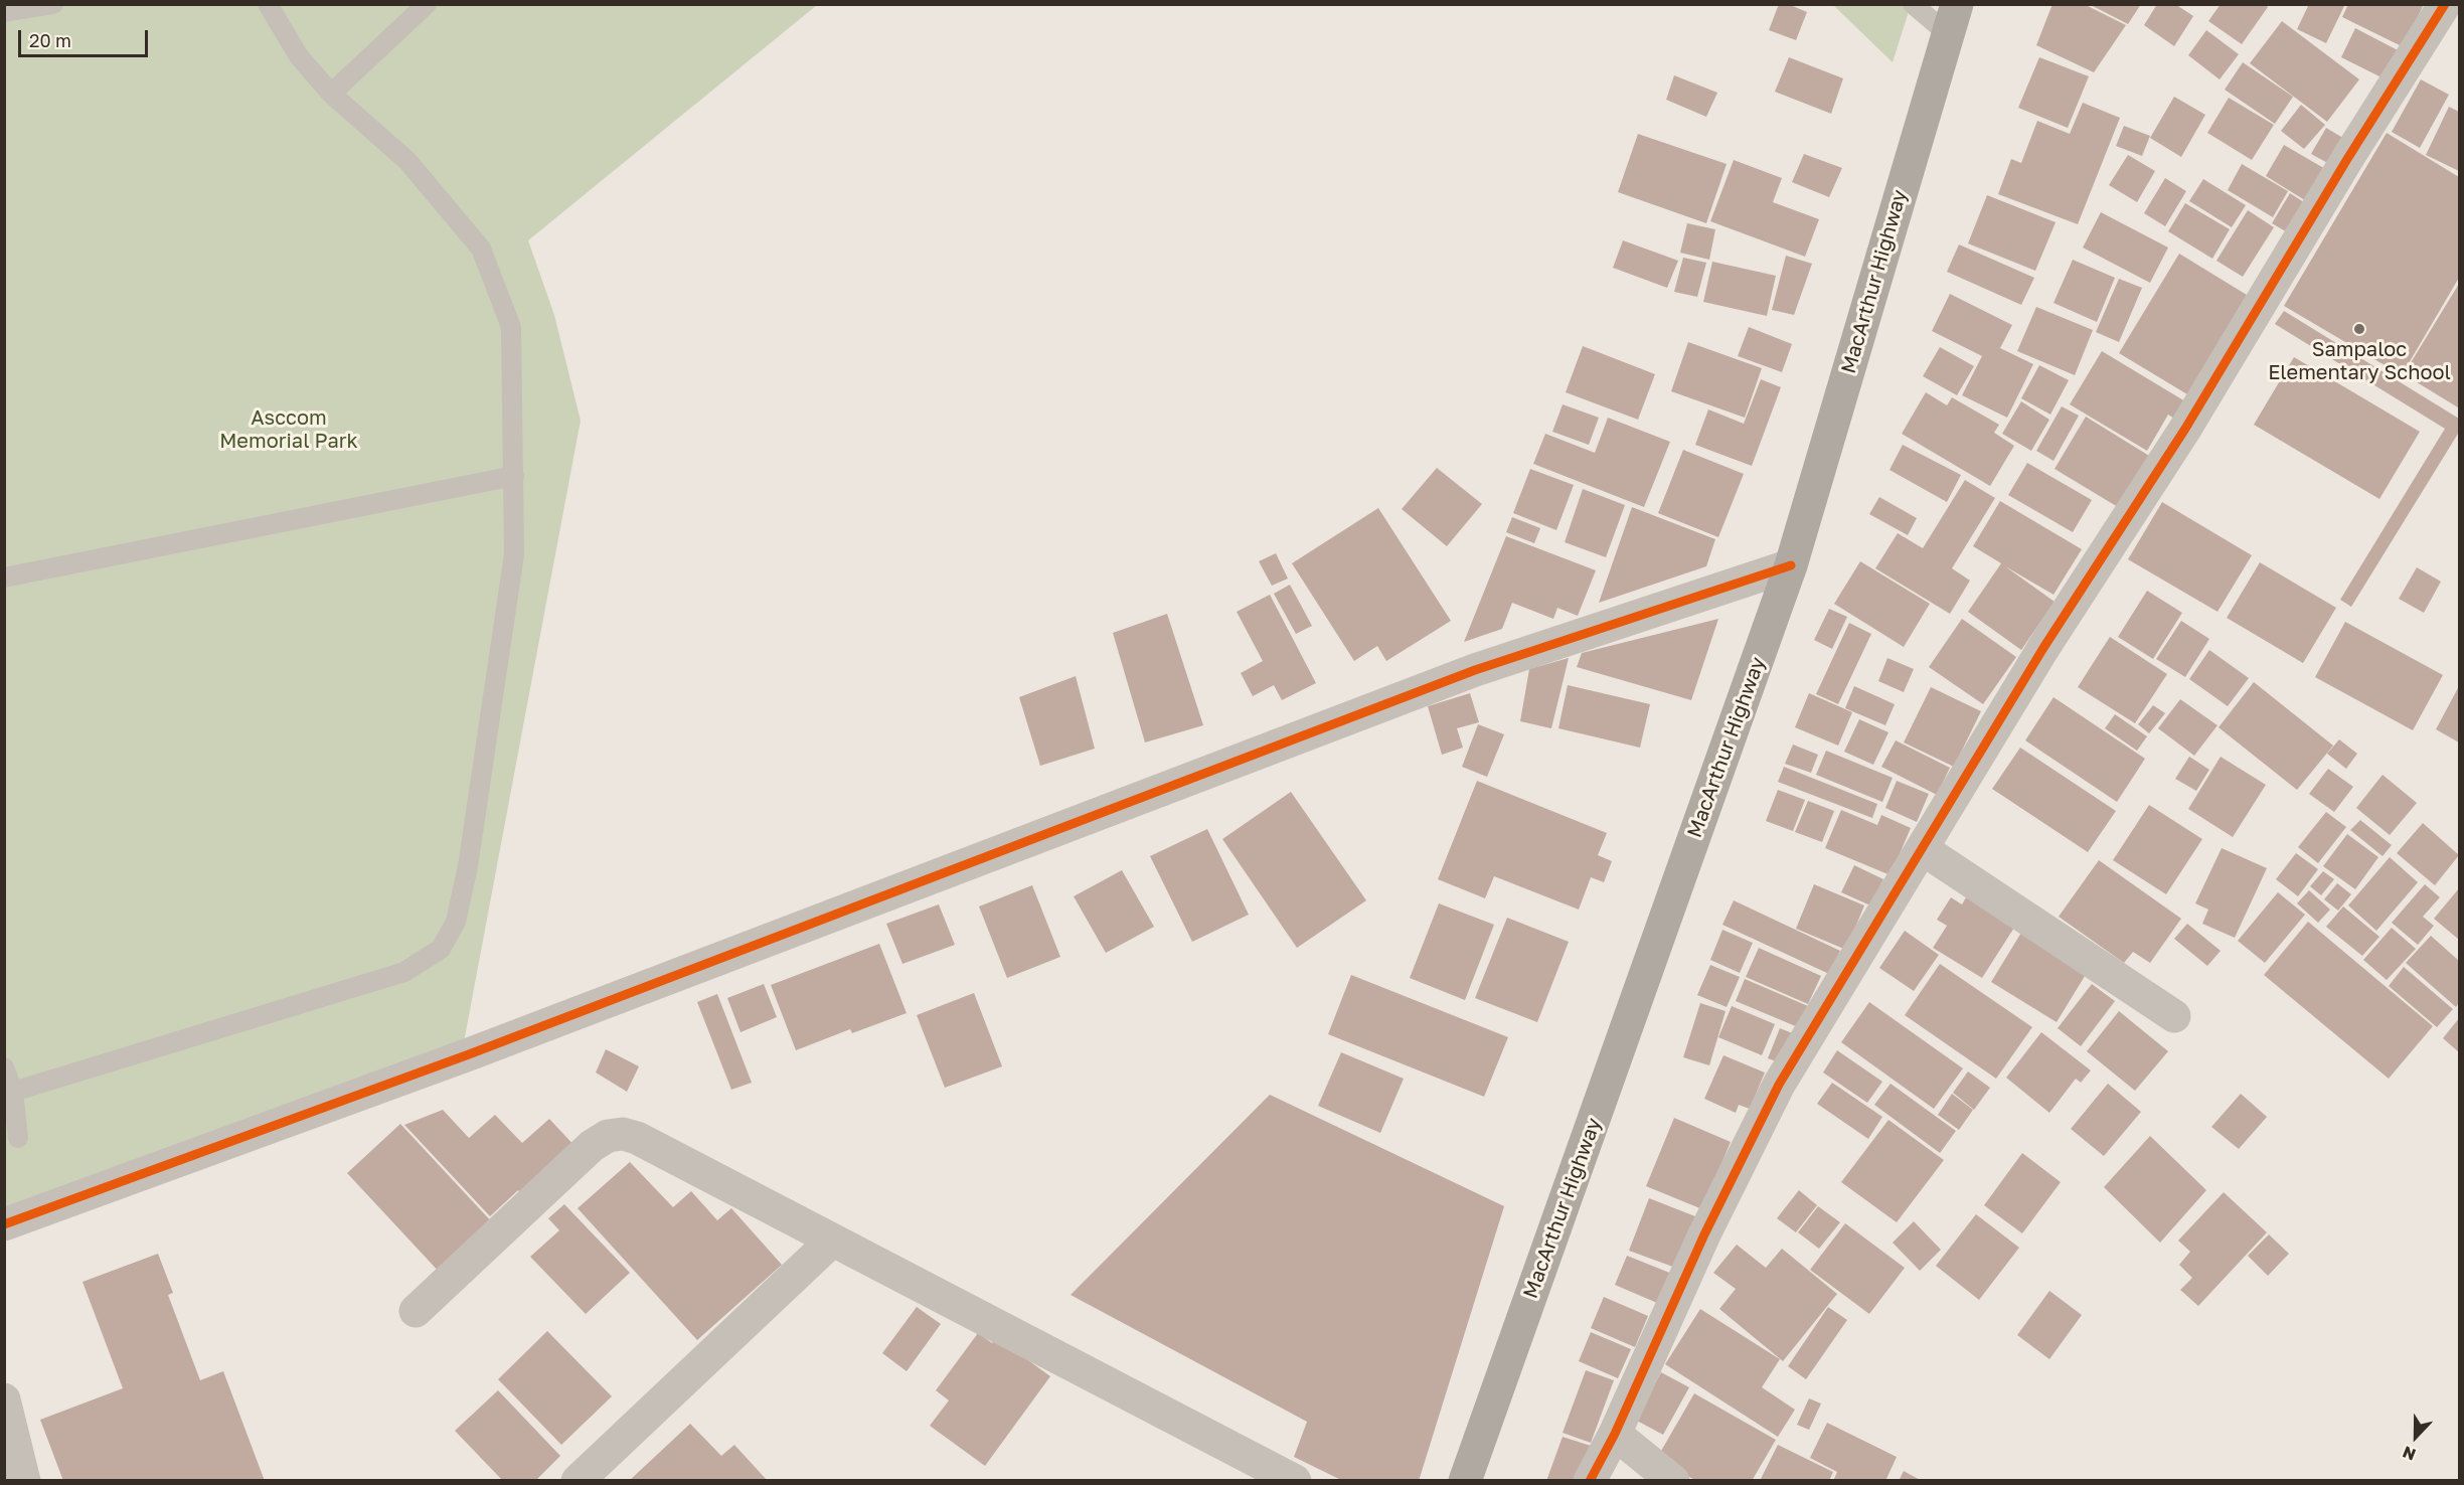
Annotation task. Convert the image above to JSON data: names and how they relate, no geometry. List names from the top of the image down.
{
  "streets": {
    "highway": ["MacArthur Highway"]
  },
  "parks": ["Asccom Memorial Park"],
  "places": ["Sampaloc Elementary School"],
  "scale_bar": "20 m",
  "north": "bottom"
}
